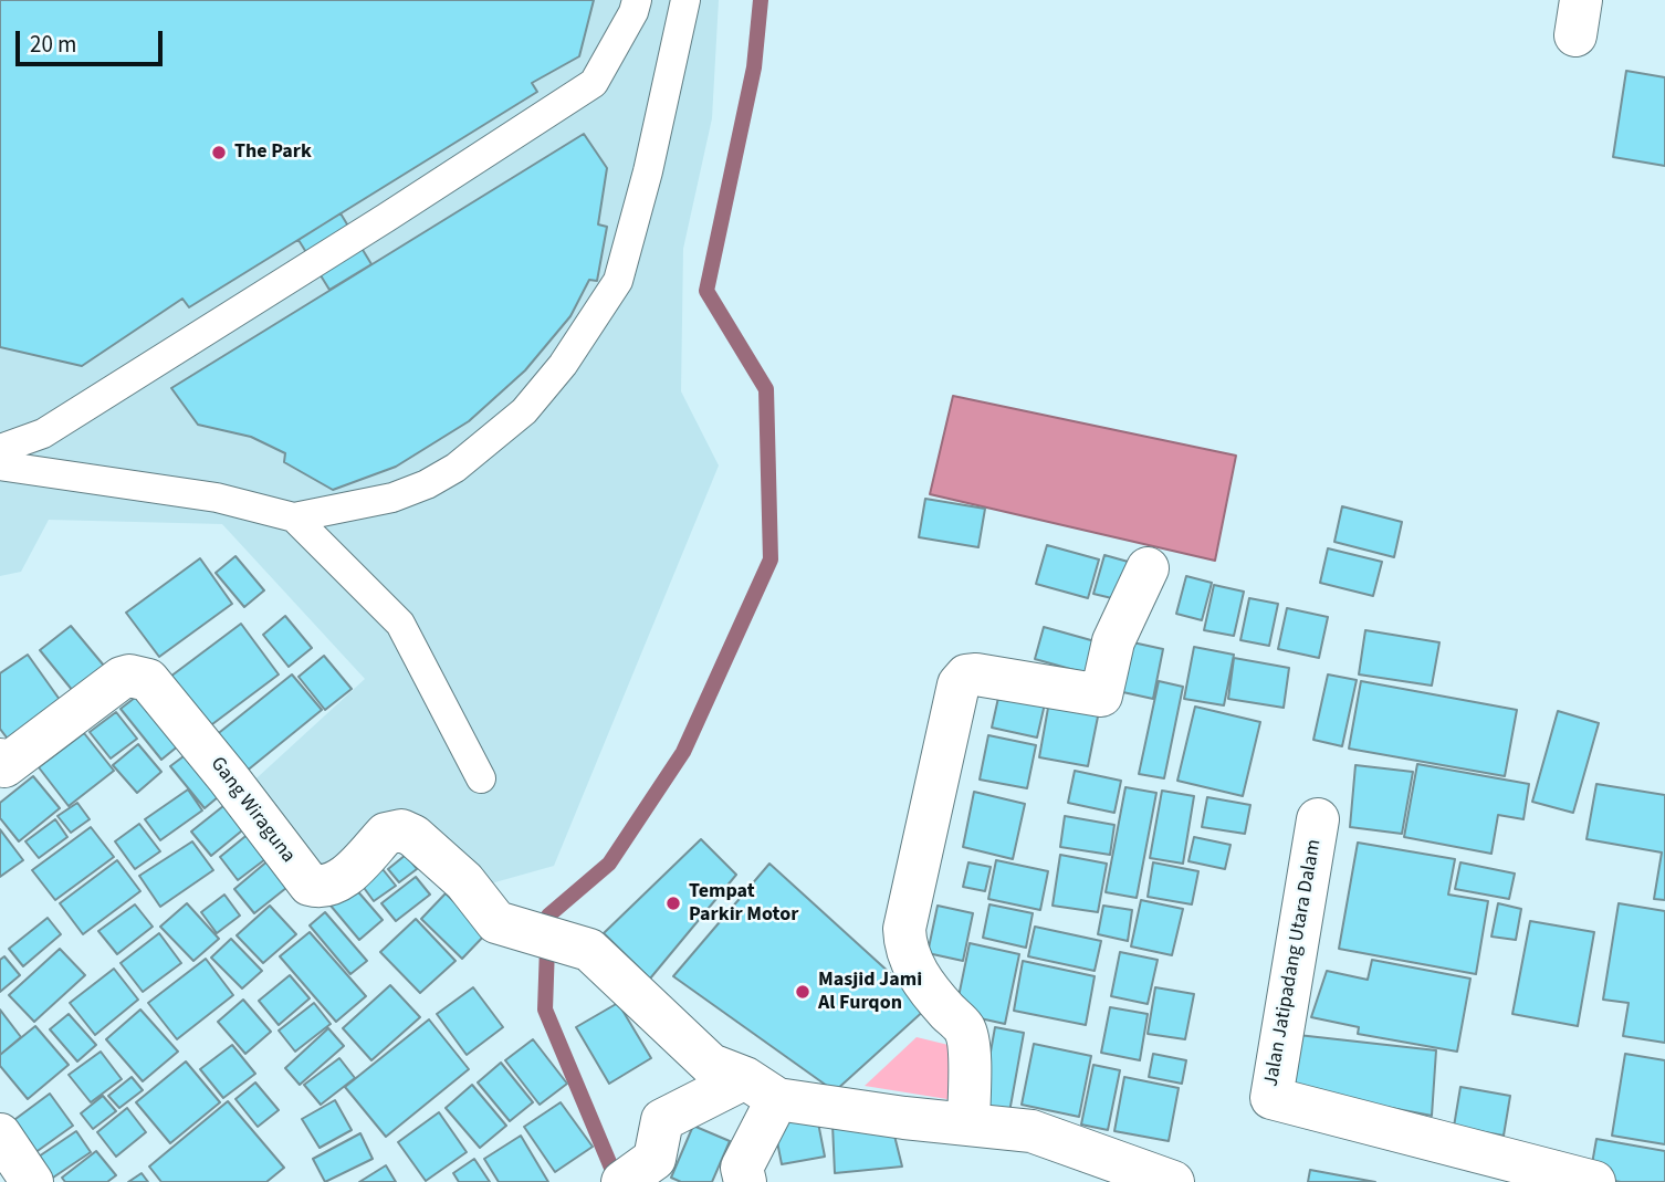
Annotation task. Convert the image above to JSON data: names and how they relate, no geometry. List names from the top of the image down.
{
  "streets": {
    "street": ["Gang Wiraguna", "Jalan Jatipadang Utara Dalam"]
  },
  "places": ["The Park", "Tempat Parkir Motor", "Masjid Jami Al Furqon"],
  "scale_bar": "20 m"
}
